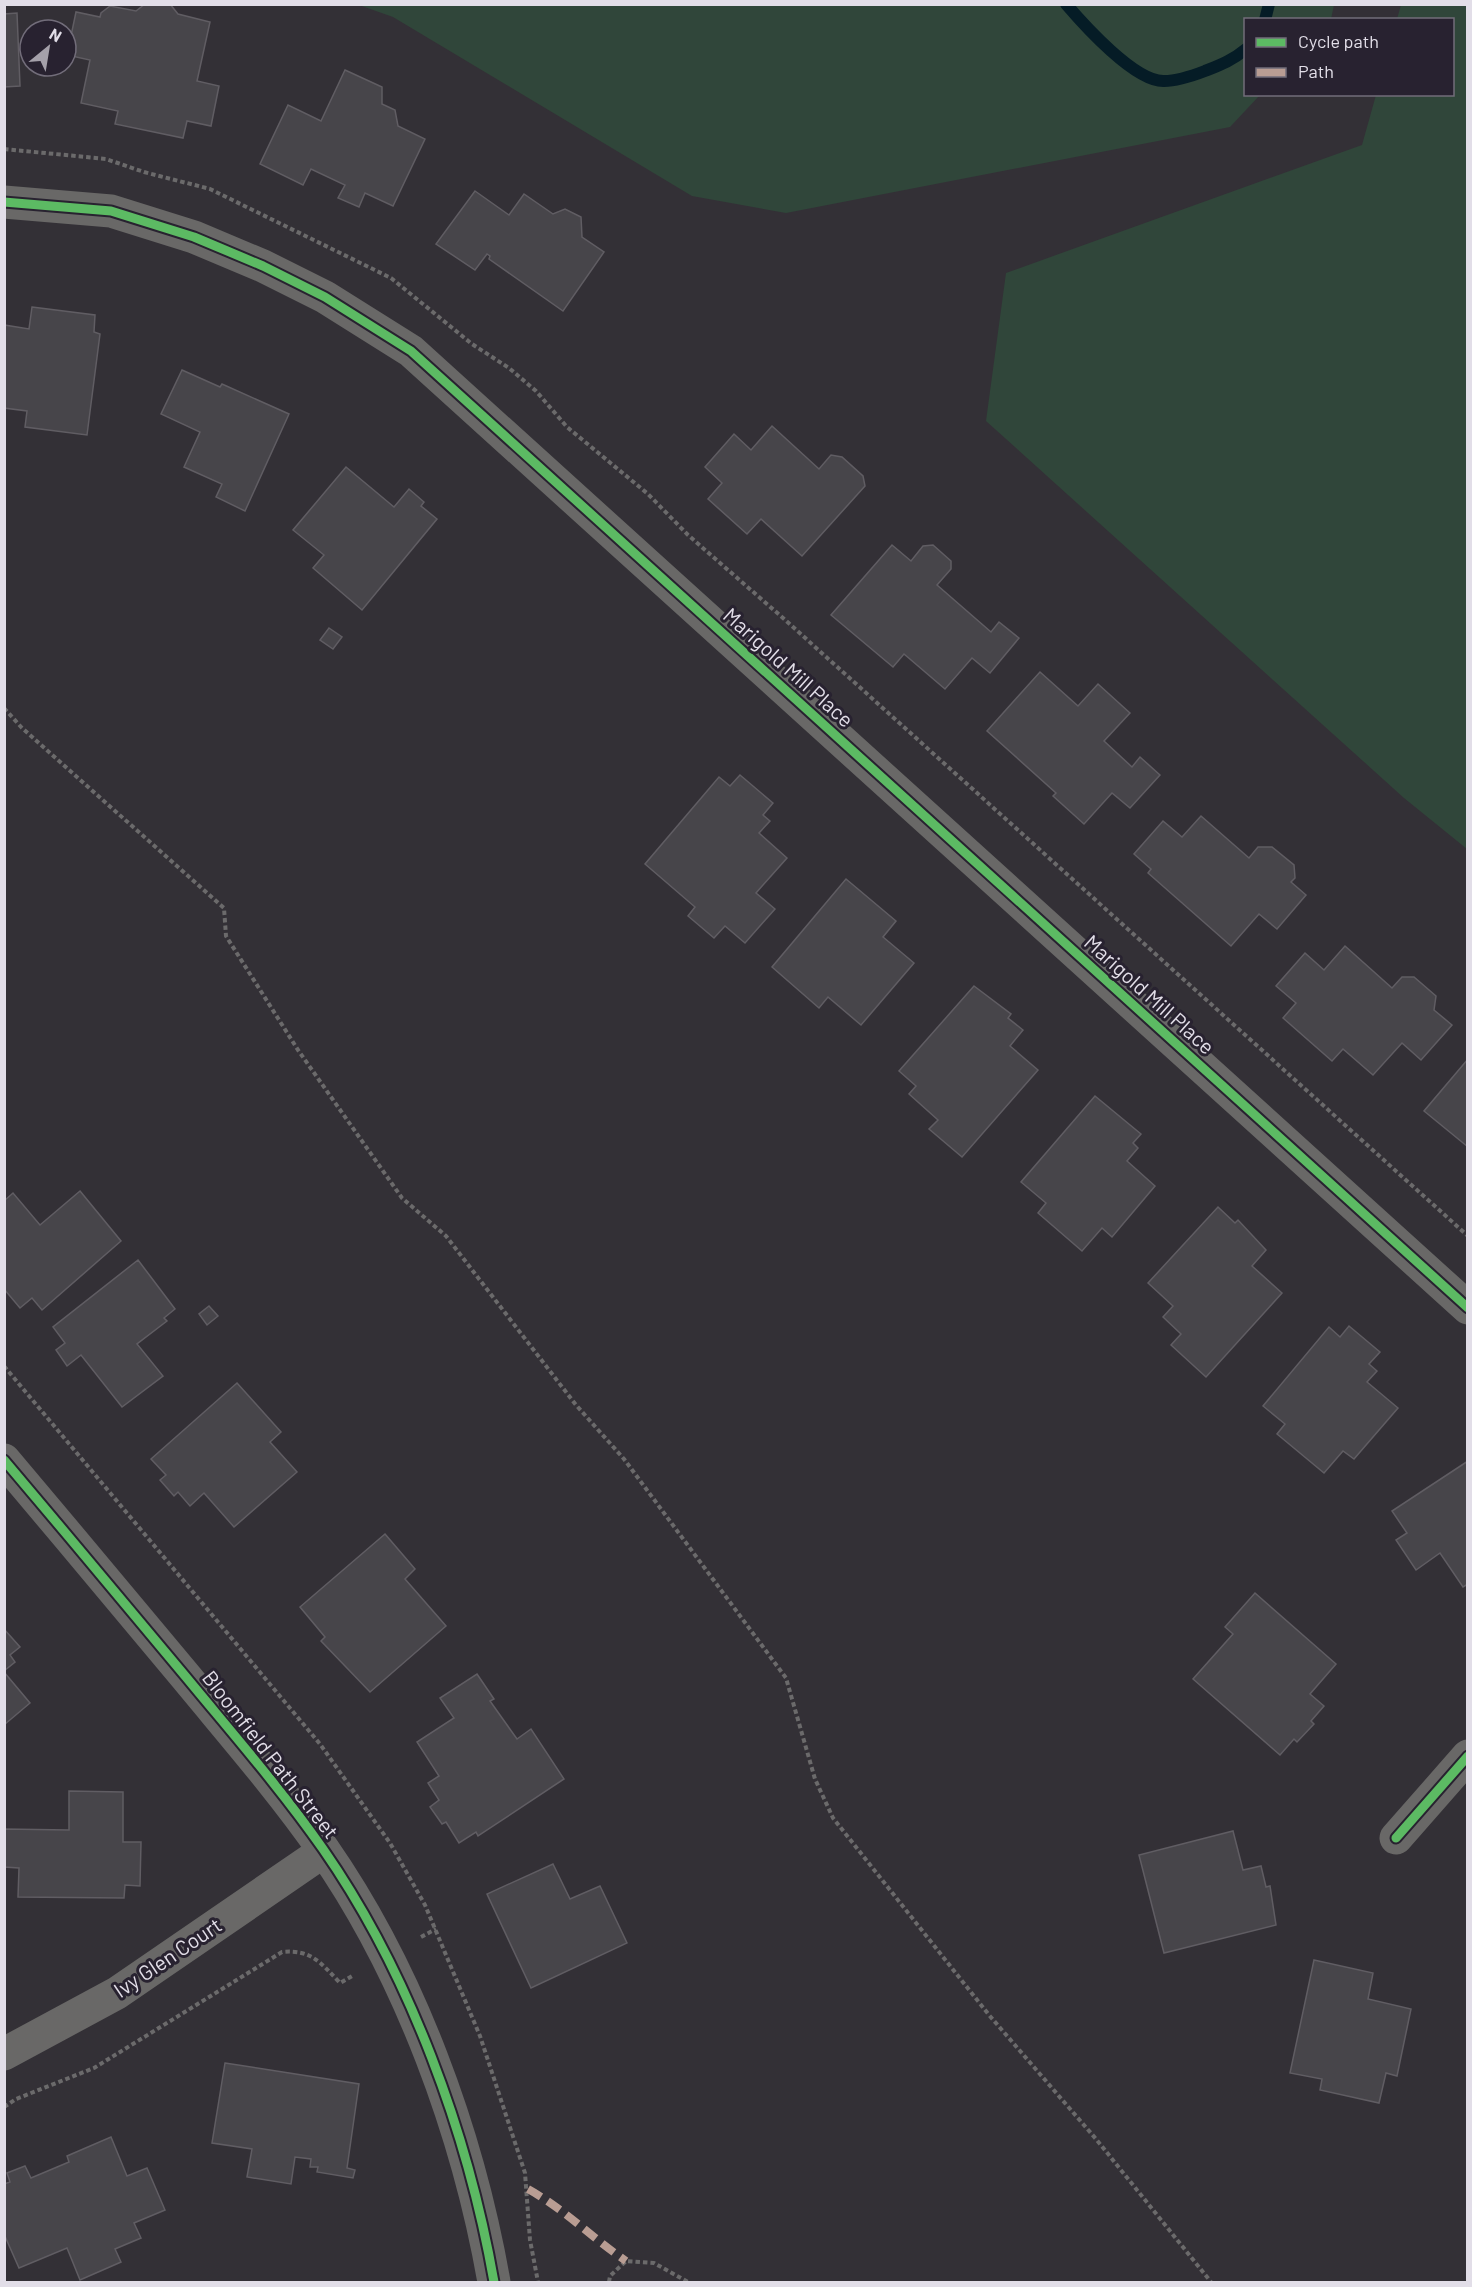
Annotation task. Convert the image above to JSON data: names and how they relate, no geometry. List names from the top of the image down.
{
  "streets": {
    "street": ["Marigold Mill Place", "Bloomfield Path Street", "Ivy Glen Court"]
  },
  "crossings": [
    ["Bloomfield Path Street", "Ivy Glen Court"]
  ],
  "legend": ["Cycle path", "Path"],
  "north": "top right"
}
